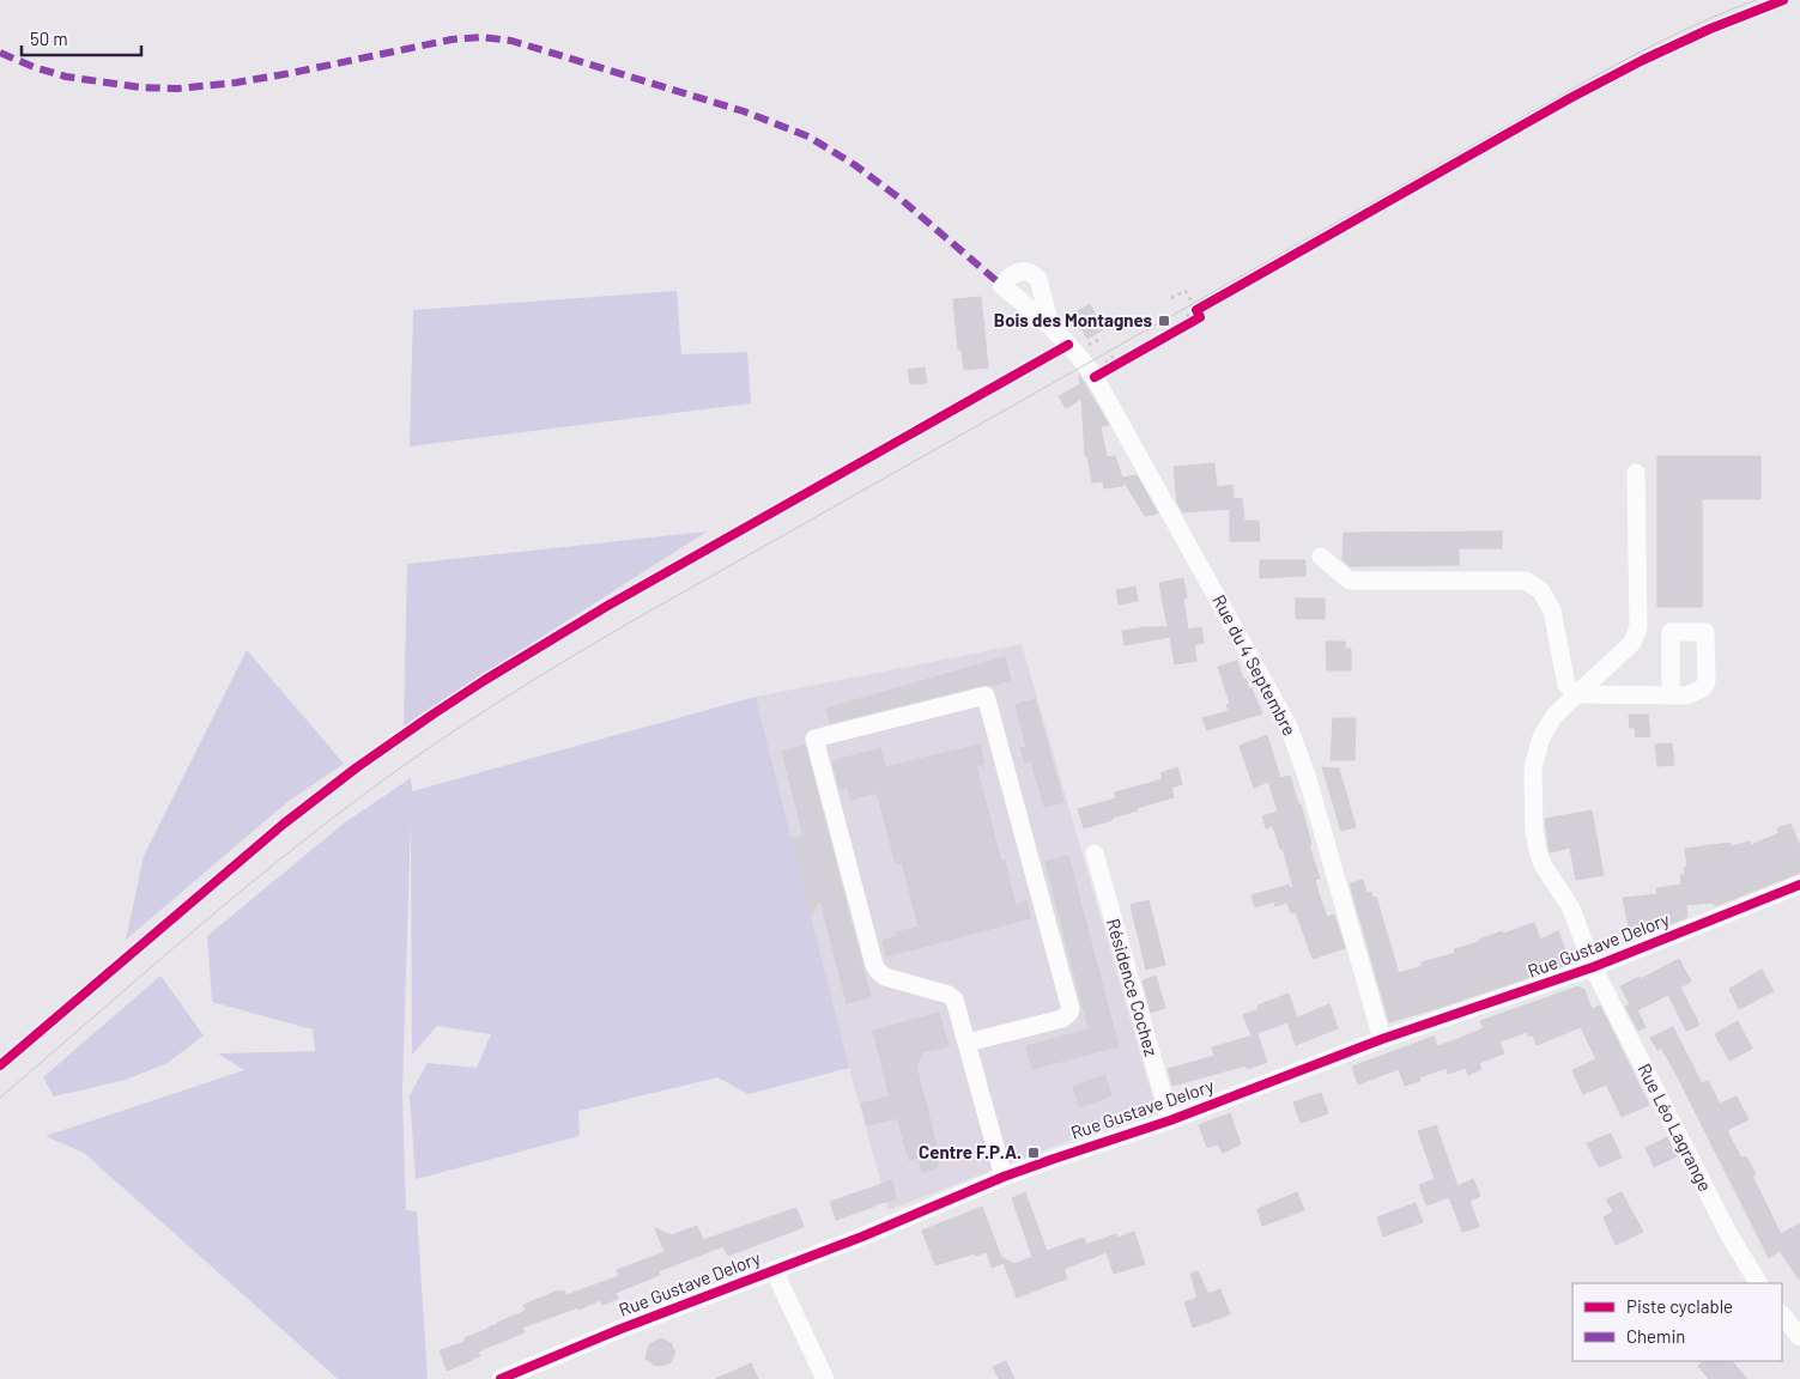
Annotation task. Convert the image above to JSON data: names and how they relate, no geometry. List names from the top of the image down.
{
  "streets": {
    "street": [
      "Rue du 4 Septembre",
      "Rue Gustave Delory",
      "Résidence Cochez",
      "Rue Léo Lagrange"
    ]
  },
  "crossings": [
    ["Rue du 4 Septembre", "Rue Gustave Delory"],
    ["Rue Gustave Delory", "Résidence Cochez"],
    ["Rue Gustave Delory", "Rue Léo Lagrange"]
  ],
  "places": {
    "transit": ["Bois des Montagnes", "Centre F.P.A."]
  },
  "legend": ["Piste cyclable", "Chemin"],
  "scale_bar": "50 m"
}
